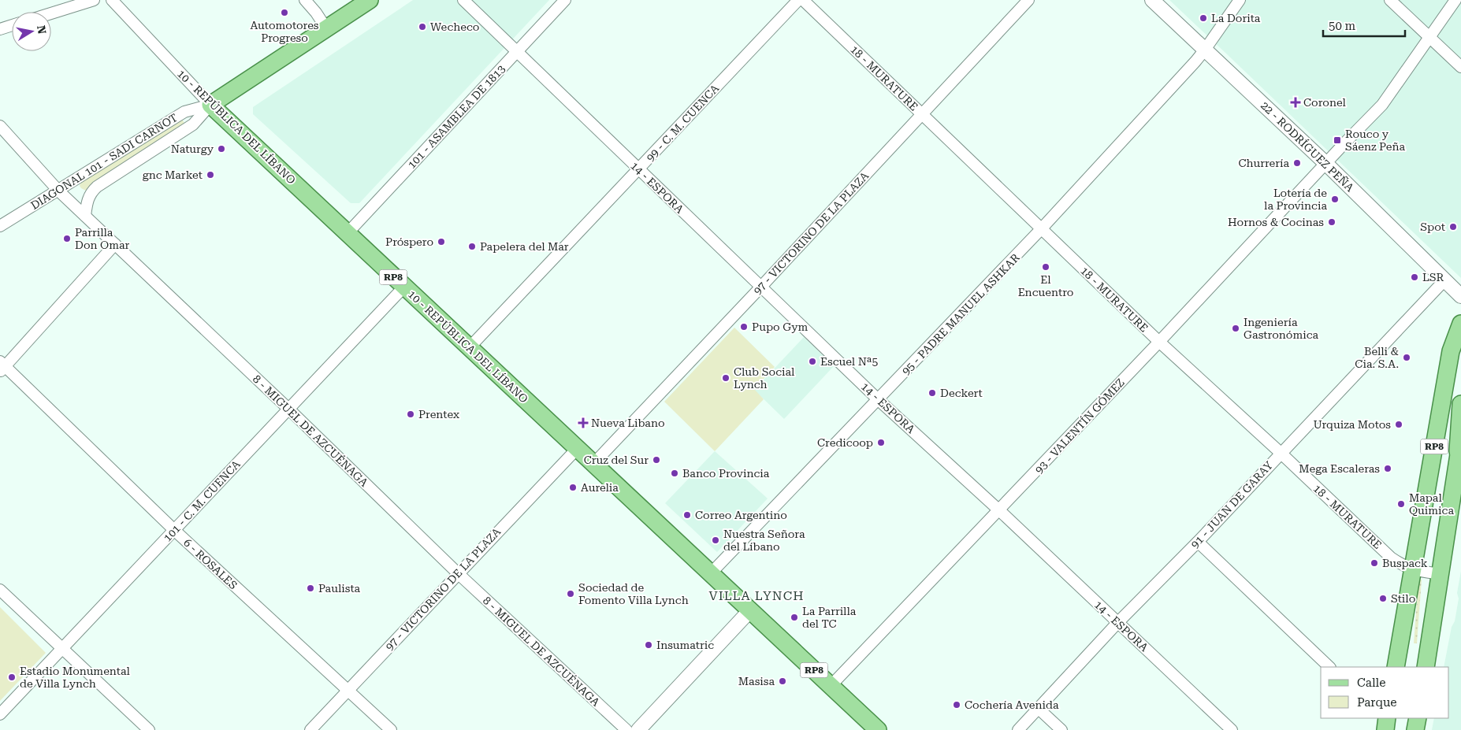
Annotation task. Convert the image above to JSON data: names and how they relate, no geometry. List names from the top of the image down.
{
  "streets": {
    "main road": ["10 - REPÚBLICA DEL LÍBANO", "DIAGONAL 101 - SADI CARNOT", "RP8"],
    "street": [
      "18 - MURATURE",
      "101 - ASAMBLEA DE 1813",
      "99 - C. M. CUENCA",
      "22 - RODRÍGUEZ PEÑA",
      "14 - ESPORA",
      "97 - VICTORINO DE LA PLAZA",
      "95 - PADRE MANUEL ASHKAR",
      "93 - VALENTÍN GÓMEZ",
      "8 - MIGUEL DE AZCUÉNAGA",
      "101 - C. M. CUENCA",
      "91 - JUAN DE GARAY",
      "6 - ROSALES"
    ]
  },
  "crossings": [
    ["18 - MURATURE", "97 - VICTORINO DE LA PLAZA"],
    ["18 - MURATURE", "RP8"],
    ["18 - MURATURE", "95 - PADRE MANUEL ASHKAR"],
    ["18 - MURATURE", "93 - VALENTÍN GÓMEZ"],
    ["18 - MURATURE", "91 - JUAN DE GARAY"],
    ["101 - ASAMBLEA DE 1813", "10 - REPÚBLICA DEL LÍBANO"],
    ["101 - ASAMBLEA DE 1813", "14 - ESPORA"],
    ["99 - C. M. CUENCA", "10 - REPÚBLICA DEL LÍBANO"],
    ["99 - C. M. CUENCA", "14 - ESPORA"],
    ["10 - REPÚBLICA DEL LÍBANO", "DIAGONAL 101 - SADI CARNOT"],
    ["10 - REPÚBLICA DEL LÍBANO", "97 - VICTORINO DE LA PLAZA"],
    ["10 - REPÚBLICA DEL LÍBANO", "RP8"],
    ["10 - REPÚBLICA DEL LÍBANO", "95 - PADRE MANUEL ASHKAR"],
    ["10 - REPÚBLICA DEL LÍBANO", "101 - C. M. CUENCA"],
    ["22 - RODRÍGUEZ PEÑA", "95 - PADRE MANUEL ASHKAR"],
    ["22 - RODRÍGUEZ PEÑA", "93 - VALENTÍN GÓMEZ"],
    ["22 - RODRÍGUEZ PEÑA", "91 - JUAN DE GARAY"],
    ["DIAGONAL 101 - SADI CARNOT", "8 - MIGUEL DE AZCUÉNAGA"],
    ["14 - ESPORA", "97 - VICTORINO DE LA PLAZA"],
    ["14 - ESPORA", "95 - PADRE MANUEL ASHKAR"],
    ["14 - ESPORA", "93 - VALENTÍN GÓMEZ"],
    ["14 - ESPORA", "91 - JUAN DE GARAY"],
    ["97 - VICTORINO DE LA PLAZA", "8 - MIGUEL DE AZCUÉNAGA"],
    ["97 - VICTORINO DE LA PLAZA", "6 - ROSALES"],
    ["RP8", "95 - PADRE MANUEL ASHKAR"],
    ["RP8", "93 - VALENTÍN GÓMEZ"],
    ["8 - MIGUEL DE AZCUÉNAGA", "101 - C. M. CUENCA"],
    ["101 - C. M. CUENCA", "6 - ROSALES"]
  ],
  "districts": ["VILLA LYNCH"],
  "places": {
    "other": [
      "Automotores Progreso",
      "La Dorita",
      "Wecheco",
      "Naturgy",
      "Churrería",
      "gnc Market",
      "Lotería de la Provincia",
      "Hornos & Cocinas",
      "Spot",
      "Parrilla Don Omar",
      "Próspero",
      "Papelera del Mar",
      "El Encuentro",
      "LSR",
      "Pupo Gym",
      "Ingeniería Gastronómica",
      "Belli & Cia. S.A.",
      "Escuel Nª5",
      "Club Social Lynch",
      "Deckert",
      "Prentex",
      "Urquiza Motos",
      "Credicoop",
      "Cruz del Sur",
      "Mega Escaleras",
      "Banco Provincia",
      "Aurelia",
      "Mapal Quimica",
      "Correo Argentino",
      "Nuestra Señora del Líbano",
      "Buspack",
      "Paulista",
      "Sociedad de Fomento Villa Lynch",
      "Stilo",
      "La Parrilla del TC",
      "Insumatric",
      "Estadio Monumental de Villa Lynch",
      "Masisa",
      "Cochería Avenida"
    ],
    "health": ["Coronel", "Nueva Libano"],
    "transit": ["Rouco y Sáenz Peña"]
  },
  "legend": ["Calle", "Parque"],
  "scale_bar": "50 m",
  "north": "right"
}
